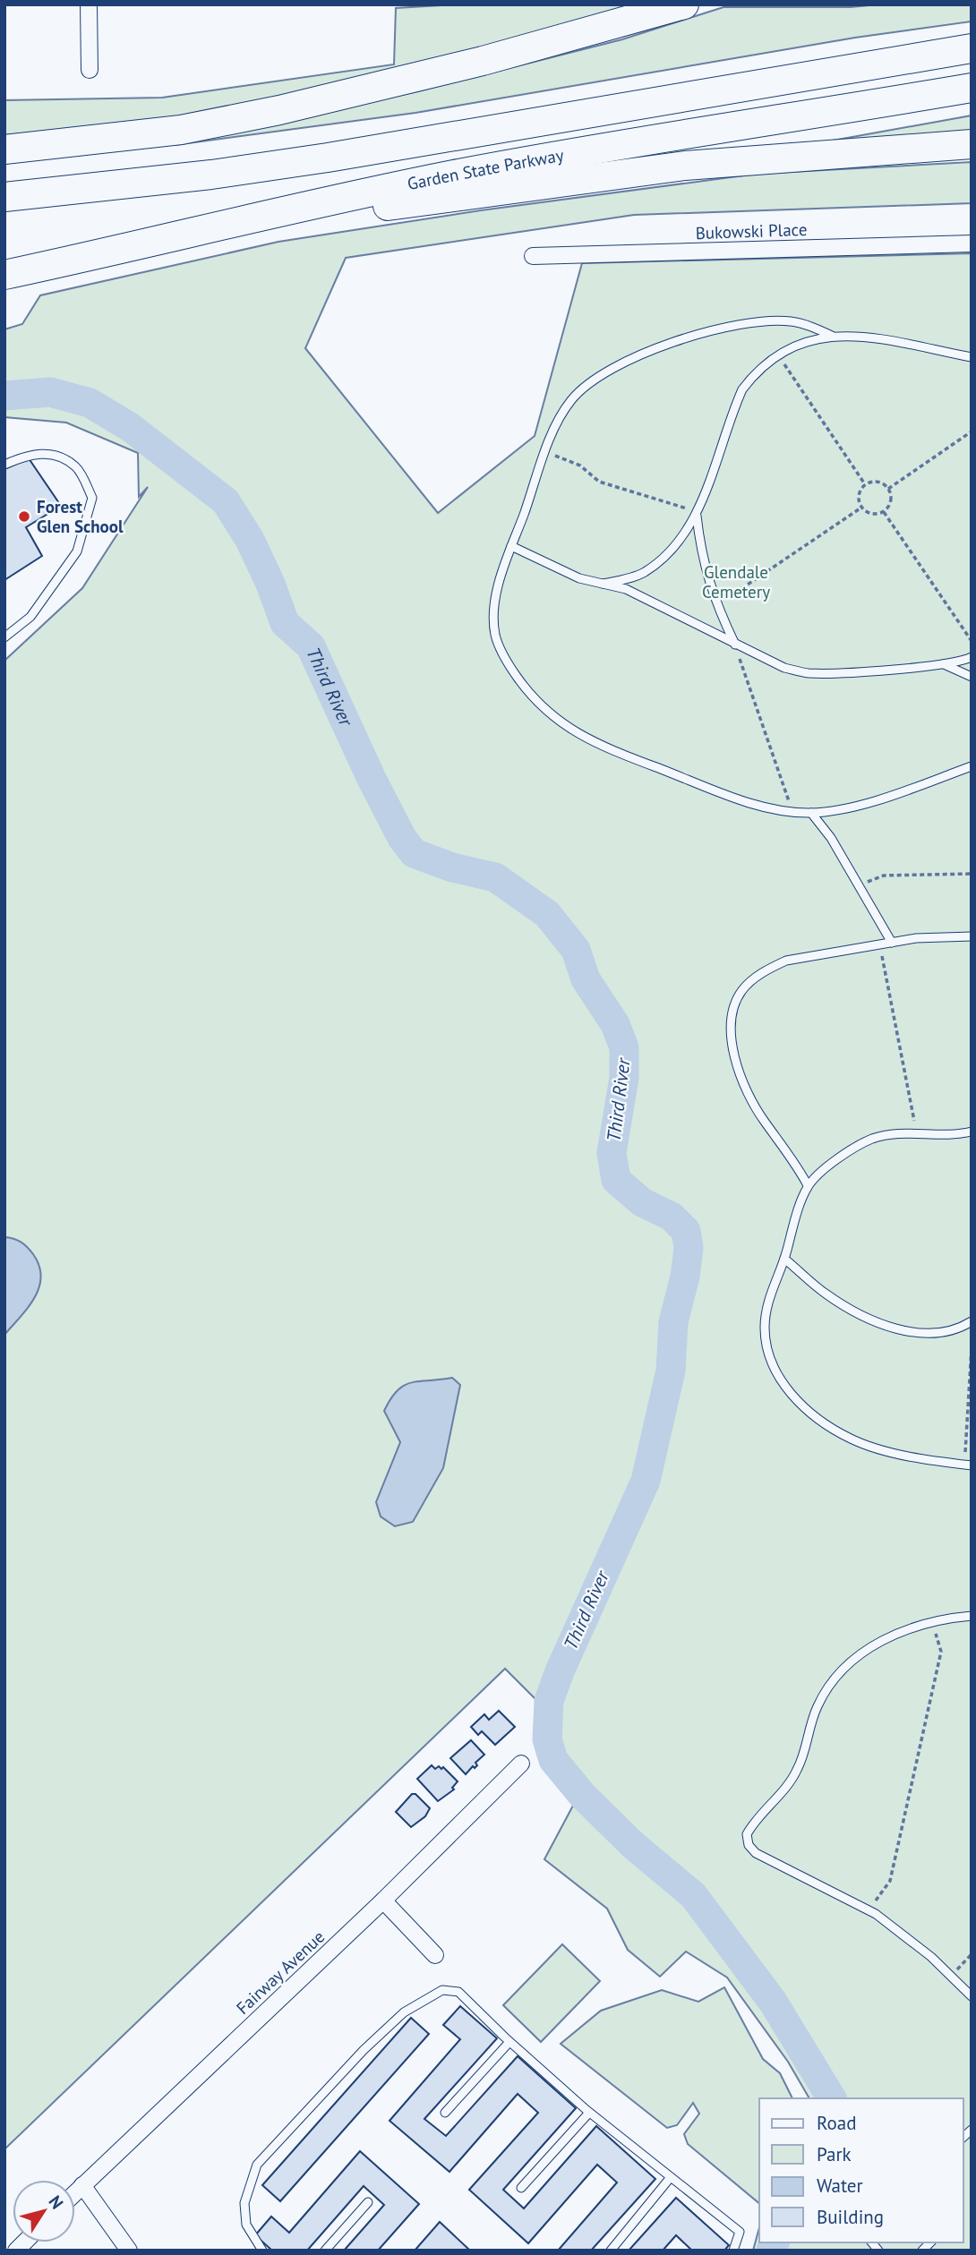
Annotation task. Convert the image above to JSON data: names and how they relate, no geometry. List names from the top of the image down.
{
  "streets": {
    "highway": ["Garden State Parkway"],
    "street": ["Bukowski Place", "Fairway Avenue"]
  },
  "water": ["Third River"],
  "parks": ["Glendale Cemetery"],
  "places": ["Forest Glen School"],
  "legend": [
    "Road",
    "Park",
    "Water",
    "Building"
  ],
  "north": "top right"
}
